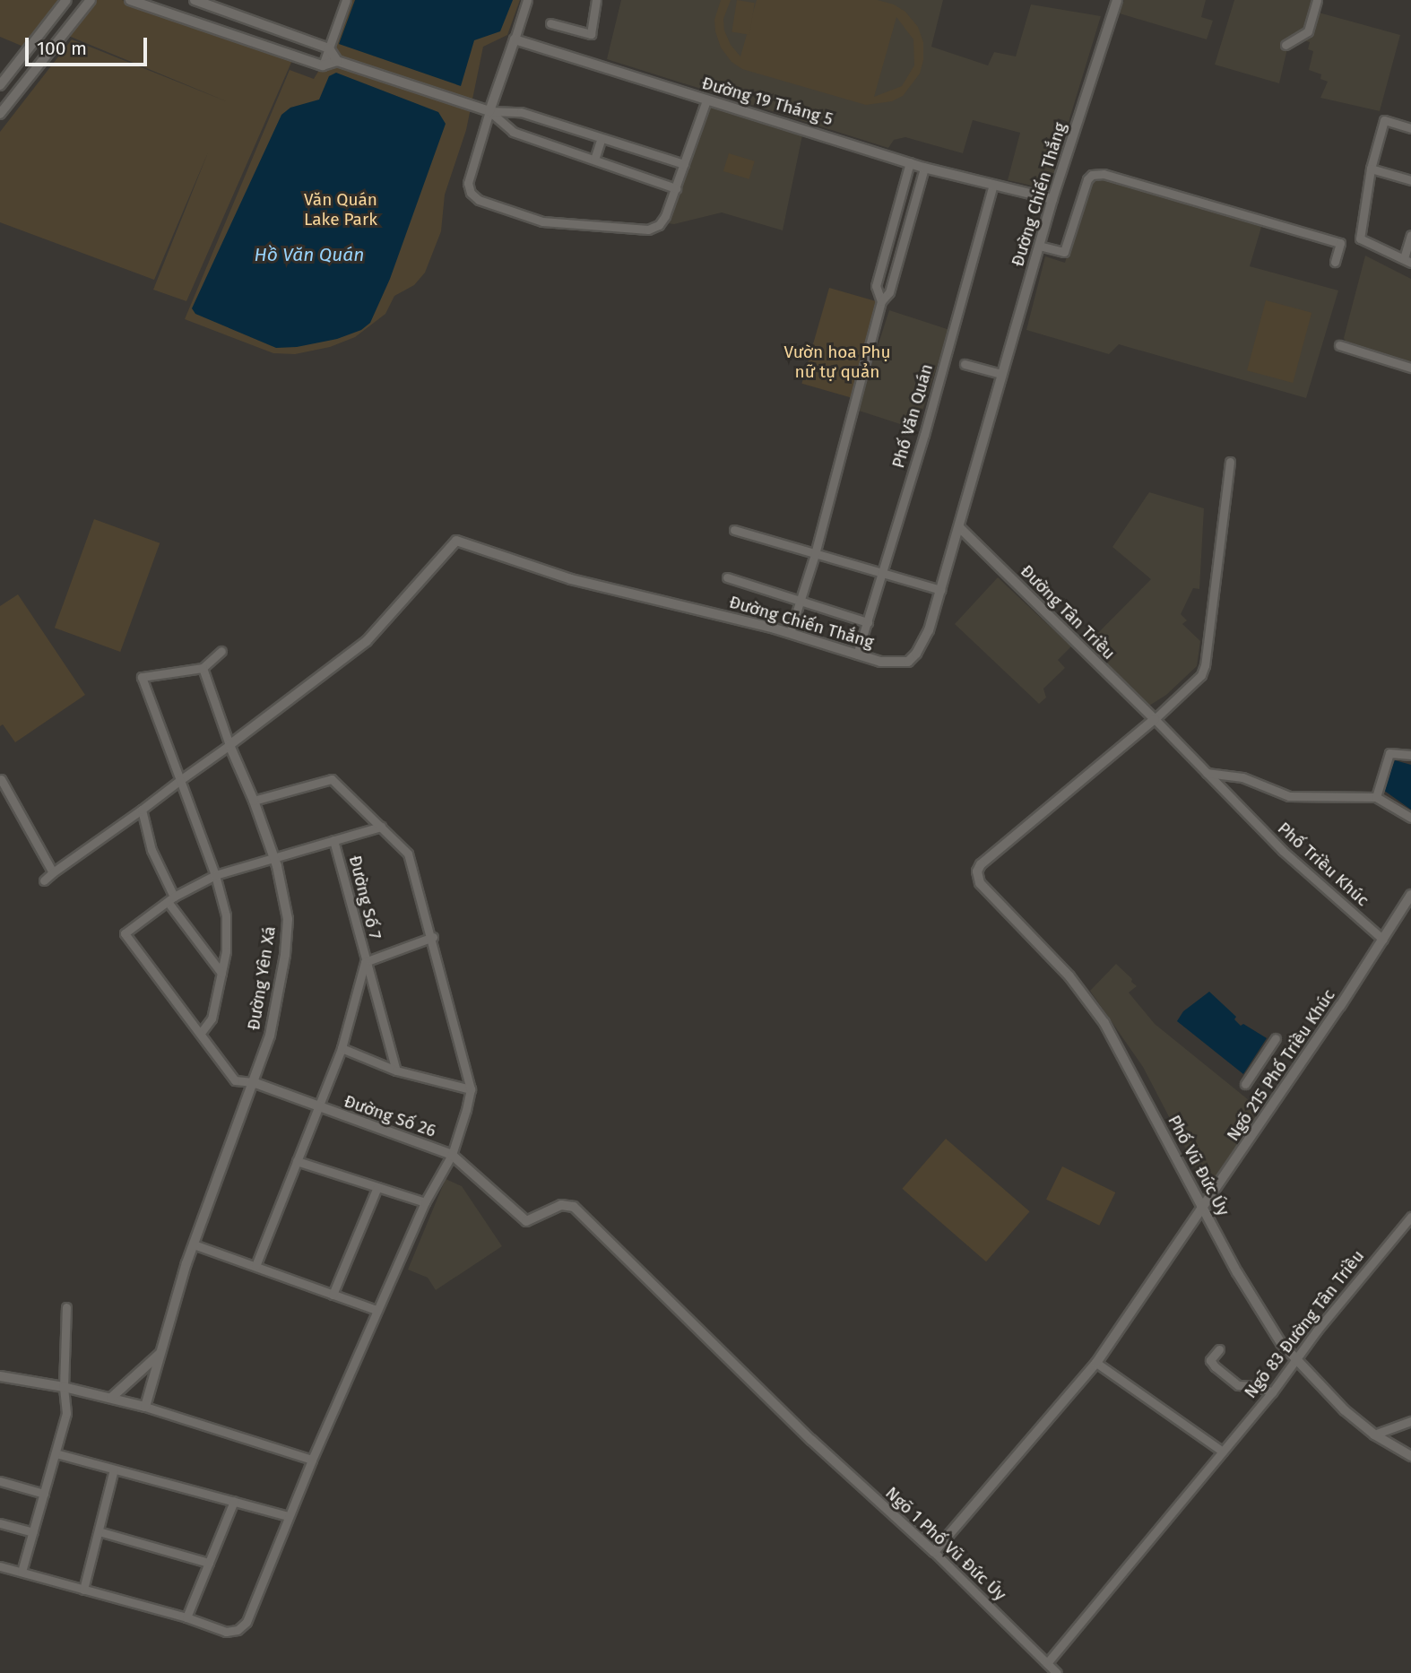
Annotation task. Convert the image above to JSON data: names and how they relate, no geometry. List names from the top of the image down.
{
  "streets": {
    "street": [
      "Đường 19 Tháng 5",
      "Đường Chiến Thắng",
      "Phố Văn Quán",
      "Đường Tân Triều",
      "Phố Triều Khúc",
      "Đường Số 7",
      "Đường Yên Xá",
      "Ngõ 215 Phố Triều Khúc",
      "Đường Số 26",
      "Phố Vũ Đức Úy",
      "Ngõ 83 Đường Tân Triều",
      "Ngõ 1 Phố Vũ Đức Úy"
    ]
  },
  "crossings": [
    ["Đường 19 Tháng 5", "Đường Chiến Thắng"],
    ["Đường 19 Tháng 5", "Phố Văn Quán"],
    ["Đường Chiến Thắng", "Phố Văn Quán"],
    ["Đường Chiến Thắng", "Đường Tân Triều"],
    ["Đường Chiến Thắng", "Đường Yên Xá"],
    ["Đường Tân Triều", "Phố Triều Khúc"],
    ["Đường Tân Triều", "Phố Vũ Đức Úy"],
    ["Phố Triều Khúc", "Ngõ 215 Phố Triều Khúc"],
    ["Đường Yên Xá", "Đường Số 26"],
    ["Ngõ 215 Phố Triều Khúc", "Phố Vũ Đức Úy"],
    ["Ngõ 215 Phố Triều Khúc", "Ngõ 1 Phố Vũ Đức Úy"],
    ["Đường Số 26", "Ngõ 1 Phố Vũ Đức Úy"],
    ["Phố Vũ Đức Úy", "Ngõ 83 Đường Tân Triều"],
    ["Ngõ 83 Đường Tân Triều", "Ngõ 1 Phố Vũ Đức Úy"]
  ],
  "water": ["Hồ Văn Quán"],
  "parks": ["Văn Quán Lake Park", "Vườn hoa Phụ nữ tự quản"],
  "scale_bar": "100 m"
}
